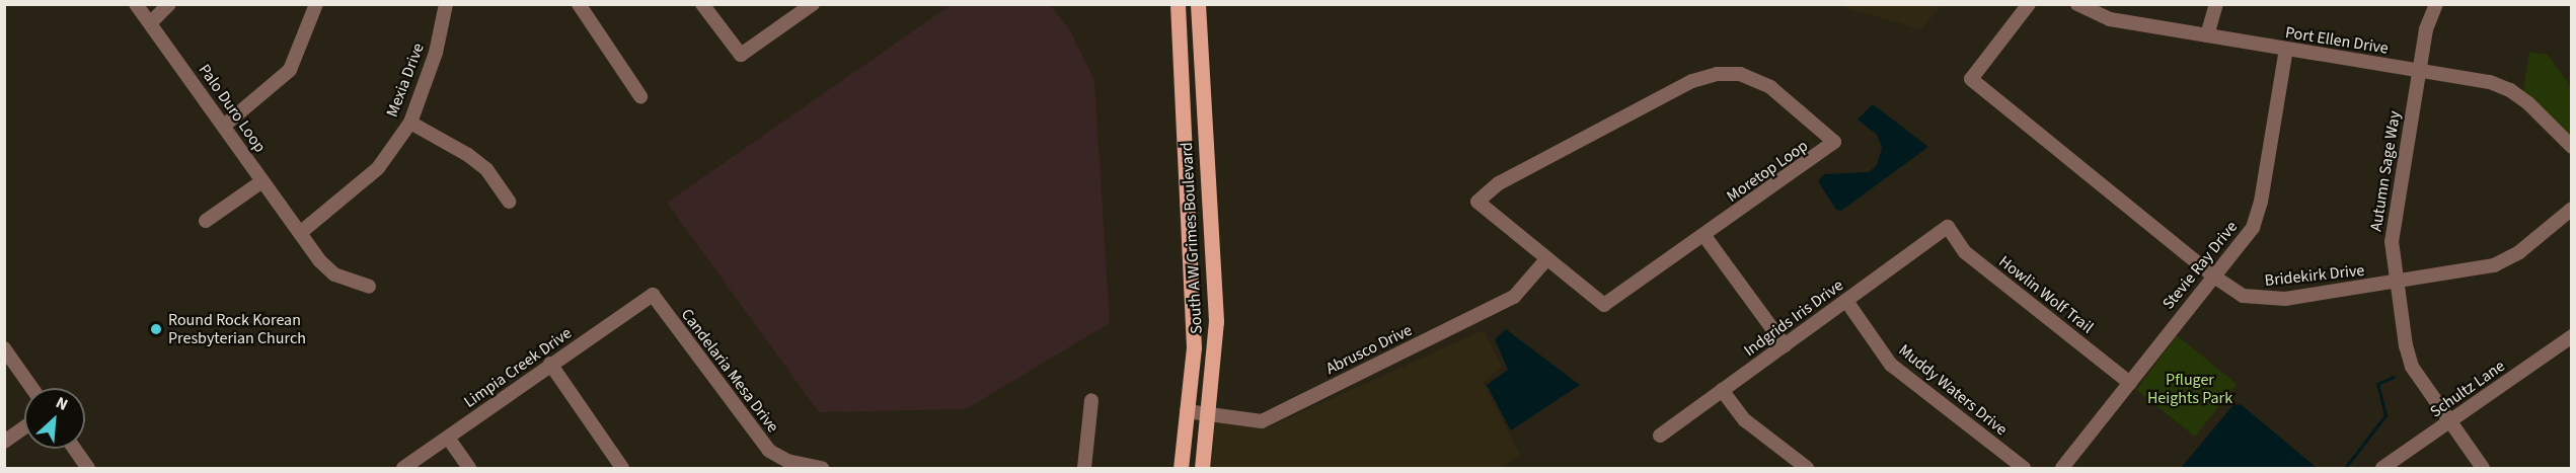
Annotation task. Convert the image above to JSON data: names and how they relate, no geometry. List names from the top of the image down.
{
  "streets": {
    "main road": ["South A W Grimes Boulevard"],
    "street": [
      "Port Ellen Drive",
      "Mexia Drive",
      "Palo Duro Loop",
      "Moretop Loop",
      "Autumn Sage Way",
      "Stevie Ray Drive",
      "Bridekirk Drive",
      "Howlin Wolf Trail",
      "Indgrids Iris Drive",
      "Abrusco Drive",
      "Limpia Creek Drive",
      "Candelaria Mesa Drive",
      "Schultz Lane",
      "Muddy Waters Drive"
    ]
  },
  "crossings": [
    ["Port Ellen Drive", "Autumn Sage Way"],
    ["Port Ellen Drive", "Stevie Ray Drive"],
    ["Mexia Drive", "Palo Duro Loop"],
    ["Moretop Loop", "Abrusco Drive"],
    ["Autumn Sage Way", "Bridekirk Drive"],
    ["Autumn Sage Way", "Schultz Lane"],
    ["South A W Grimes Boulevard", "Abrusco Drive"],
    ["Stevie Ray Drive", "Bridekirk Drive"],
    ["Stevie Ray Drive", "Howlin Wolf Trail"],
    ["Howlin Wolf Trail", "Indgrids Iris Drive"],
    ["Indgrids Iris Drive", "Muddy Waters Drive"],
    ["Limpia Creek Drive", "Candelaria Mesa Drive"]
  ],
  "parks": ["Pfluger Heights Park"],
  "places": ["Round Rock Korean Presbyterian Church"],
  "north": "top right"
}
